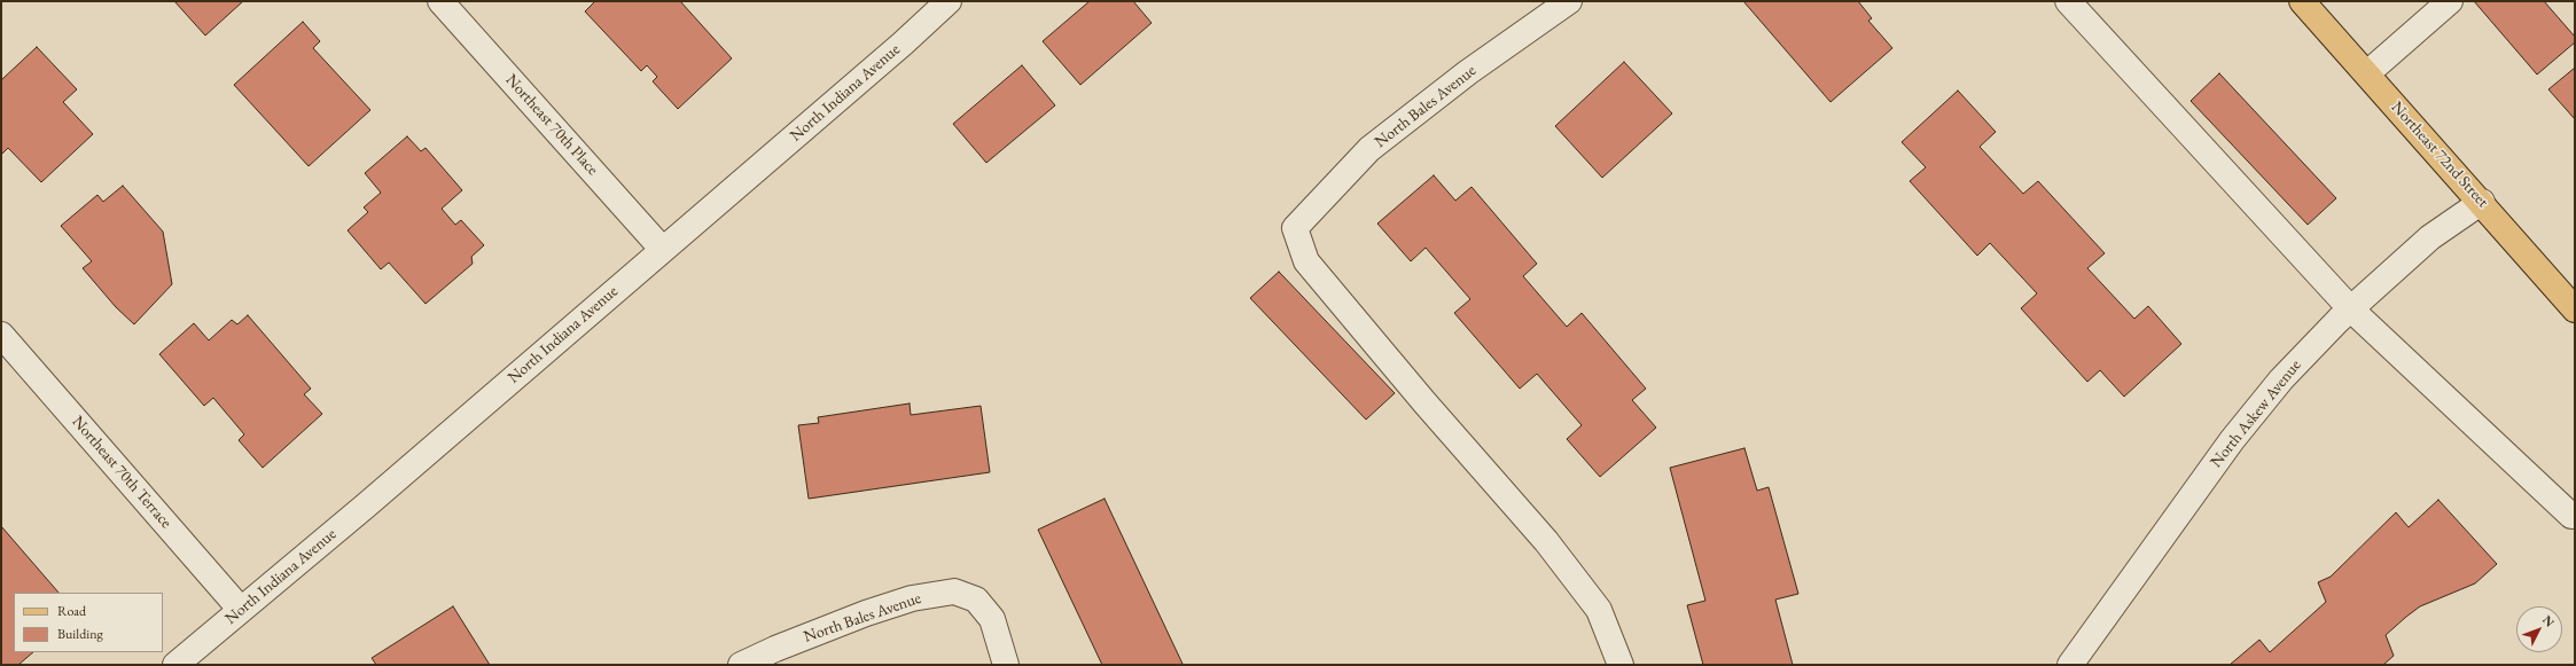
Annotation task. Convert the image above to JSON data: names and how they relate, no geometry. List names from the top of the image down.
{
  "streets": {
    "main road": ["Northeast 72nd Street"],
    "street": [
      "North Indiana Avenue",
      "North Bales Avenue",
      "Northeast 70th Place",
      "North Askew Avenue",
      "Northeast 70th Terrace"
    ]
  },
  "crossings": [
    ["North Indiana Avenue", "Northeast 70th Place"],
    ["North Indiana Avenue", "Northeast 70th Terrace"],
    ["Northeast 72nd Street", "North Askew Avenue"]
  ],
  "legend": ["Road", "Building"],
  "north": "top right"
}
